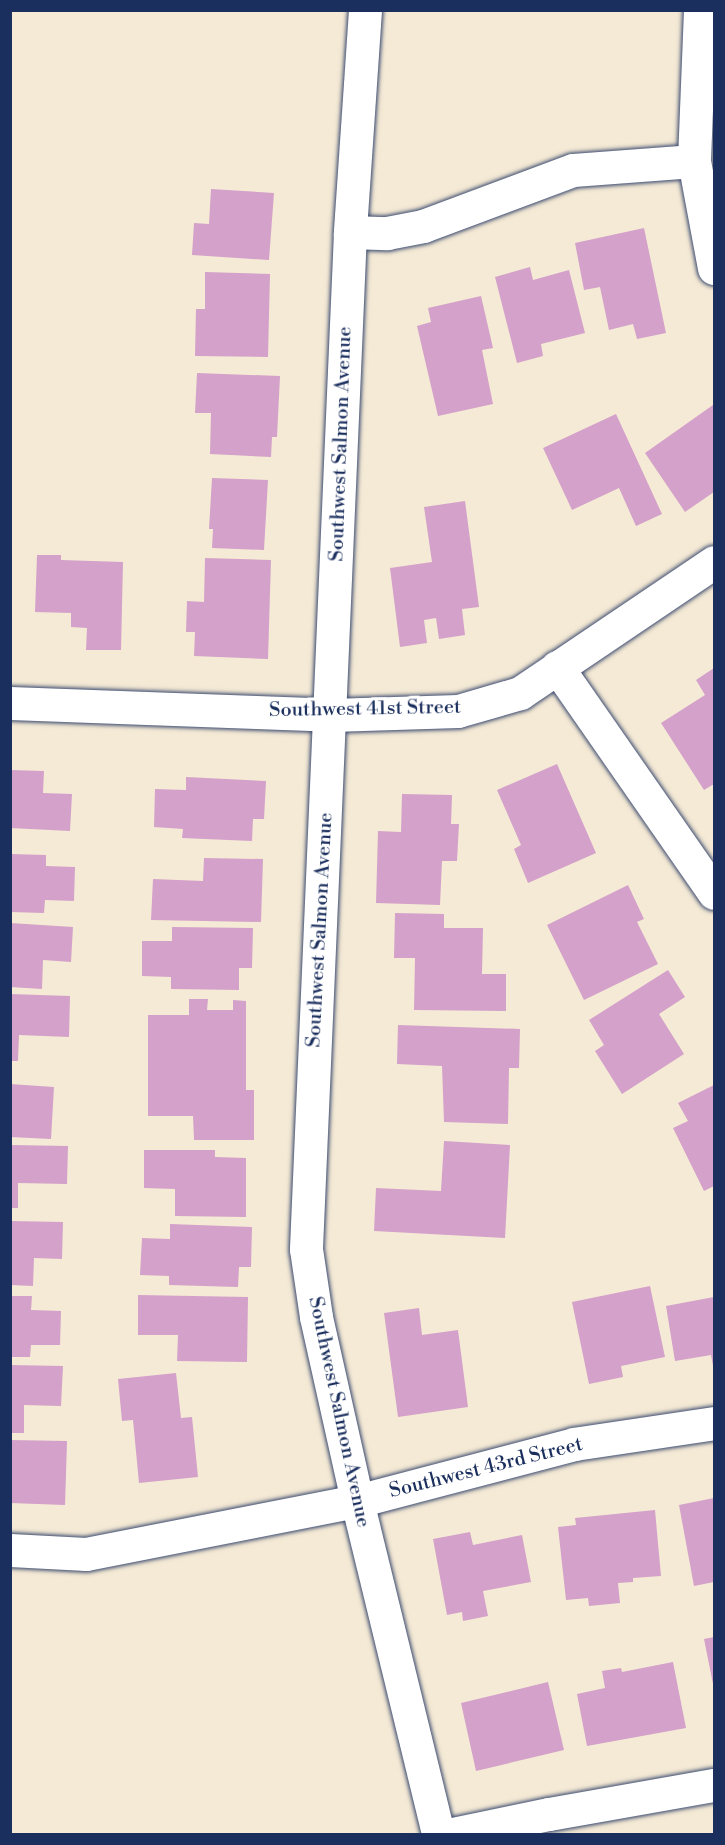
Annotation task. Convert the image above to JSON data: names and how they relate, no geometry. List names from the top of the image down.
{
  "streets": {
    "street": ["Southwest Salmon Avenue", "Southwest 41st Street", "Southwest 43rd Street"]
  },
  "crossings": [
    ["Southwest Salmon Avenue", "Southwest 41st Street"],
    ["Southwest Salmon Avenue", "Southwest 43rd Street"]
  ]
}
